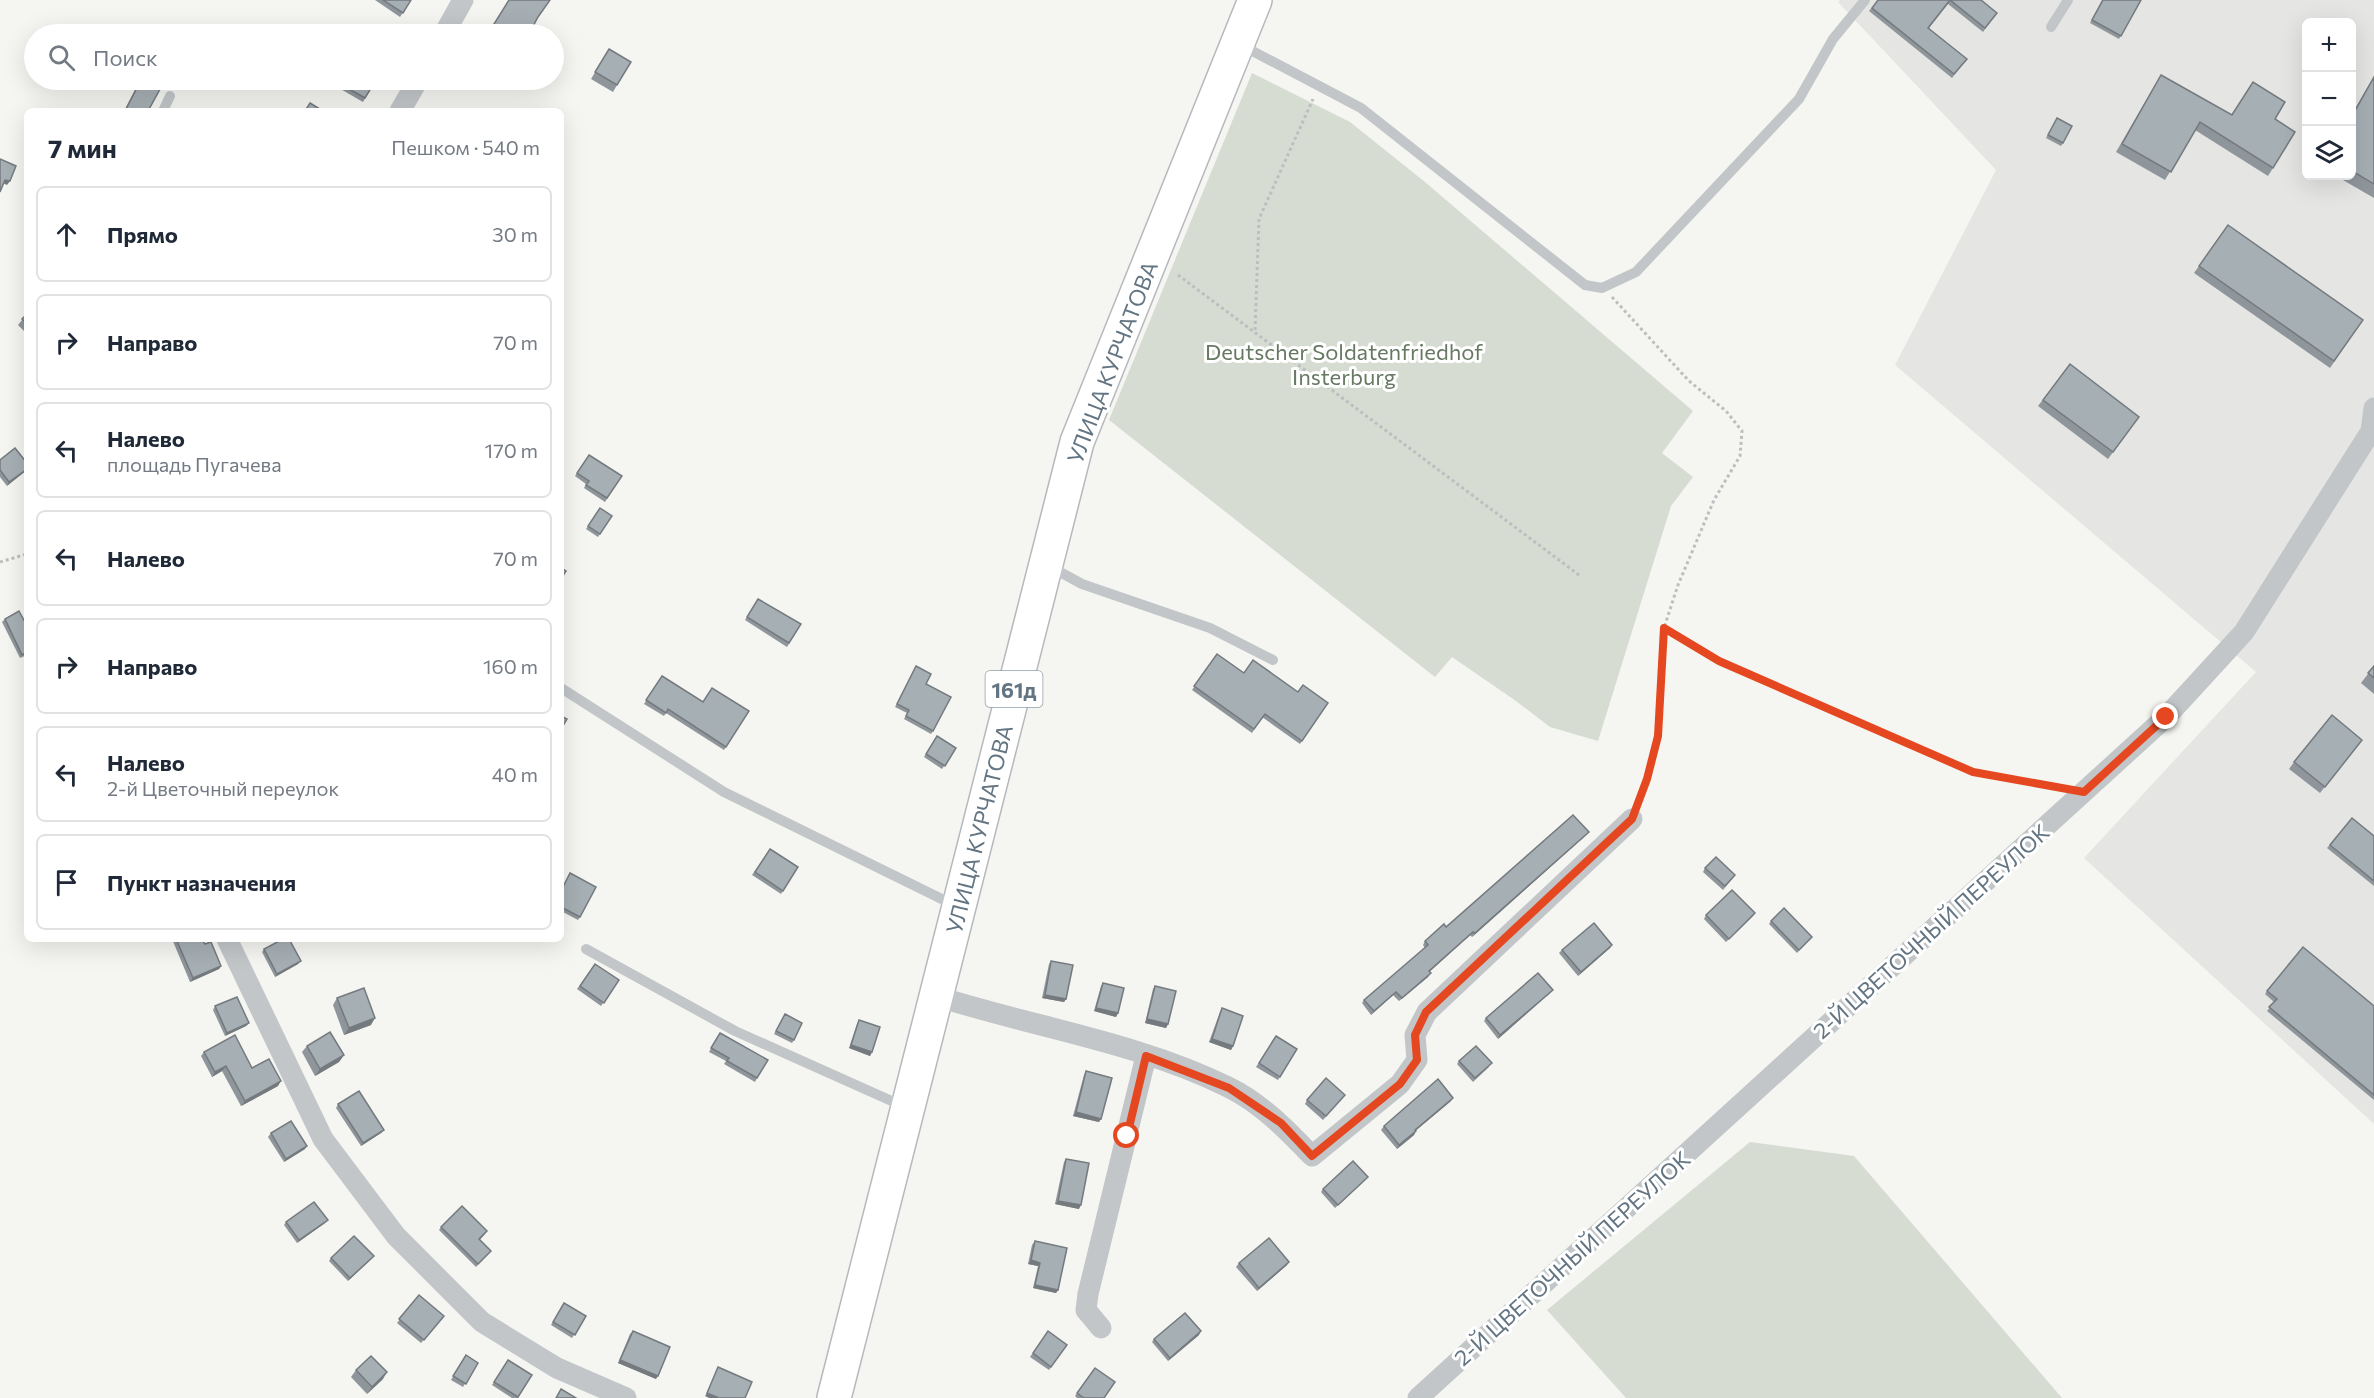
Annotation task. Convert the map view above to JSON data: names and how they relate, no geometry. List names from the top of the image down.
{
  "streets": {
    "main road": ["УЛИЦА КУРЧАТОВА", "161д"],
    "street": ["2-Й ЦВЕТОЧНЫЙ ПЕРЕУЛОК"]
  },
  "parks": ["Deutscher Soldatenfriedhof Insterburg"],
  "page": {
    "map_buttons": ["+", "−"],
    "search": "Поиск",
    "heading": ["7 мин", "Пешком · 540 m"],
    "list": [
      ["Прямо", "30 m"],
      ["Направо", "70 m"],
      ["Налево", "площадь Пугачева", "170 m"],
      ["Налево", "70 m"],
      ["Направо", "160 m"],
      ["Налево", "2-й Цветочный переулок", "40 m"],
      "Пункт назначения"
    ]
  }
}
